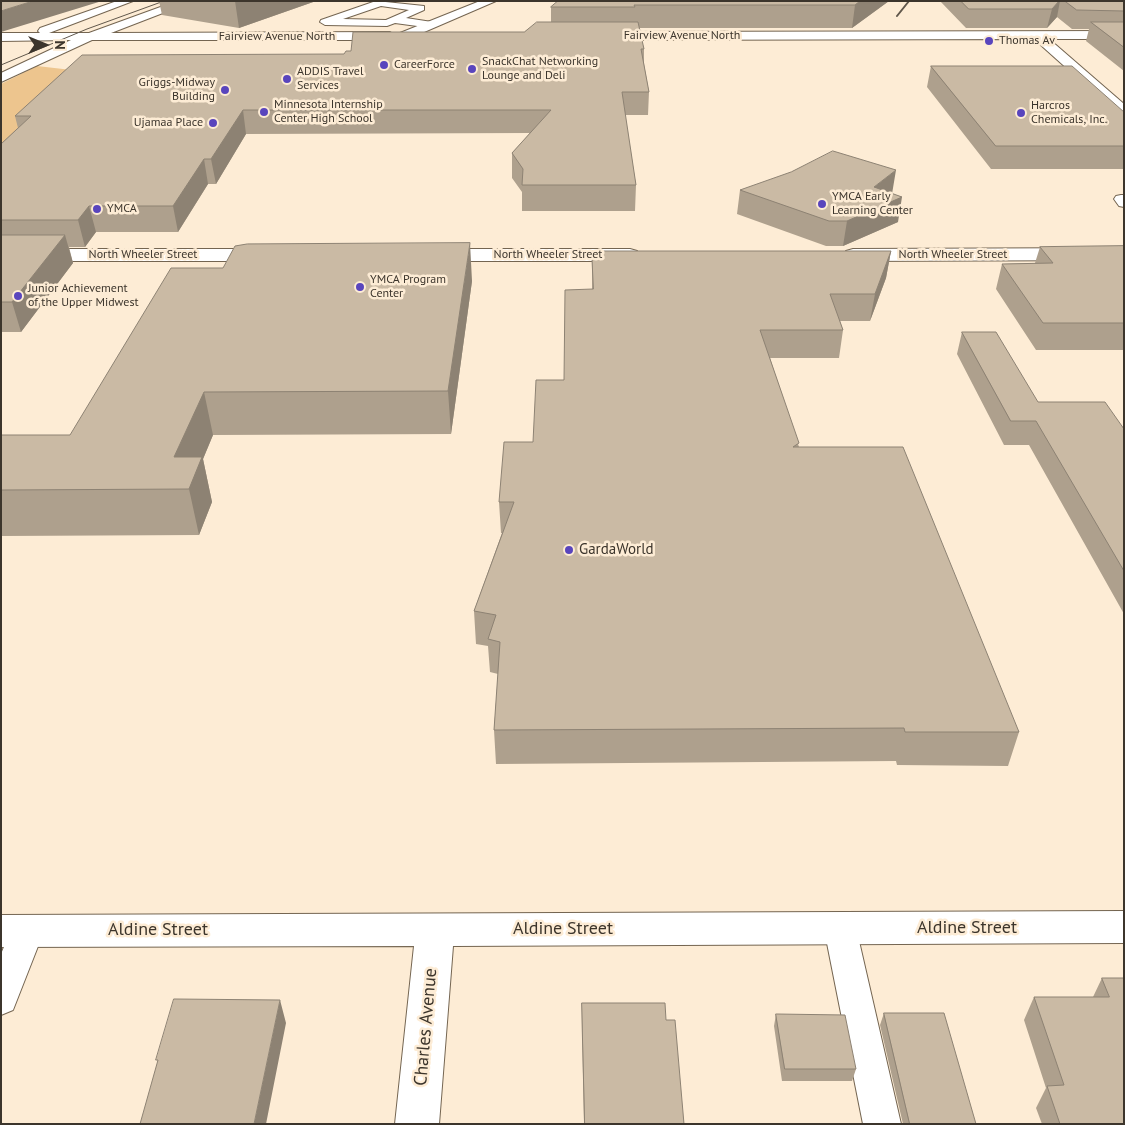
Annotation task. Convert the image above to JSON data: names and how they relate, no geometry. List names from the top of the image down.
{
  "streets": {
    "street": [
      "Fairview Avenue North",
      "North Wheeler Street",
      "Aldine Street",
      "Charles Avenue"
    ]
  },
  "crossings": [
    ["Aldine Street", "Charles Avenue"]
  ],
  "places": [
    "Thomas Av",
    "CareerForce",
    "SnackChat Networking Lounge and Deli",
    "ADDIS Travel Services",
    "Griggs-Midway Building",
    "Minnesota Internship Center High School",
    "Harcros Chemicals, Inc.",
    "Ujamaa Place",
    "YMCA Early Learning Center",
    "YMCA",
    "YMCA Program Center",
    "Junior Achievement of the Upper Midwest",
    "GardaWorld"
  ],
  "north": "right"
}
